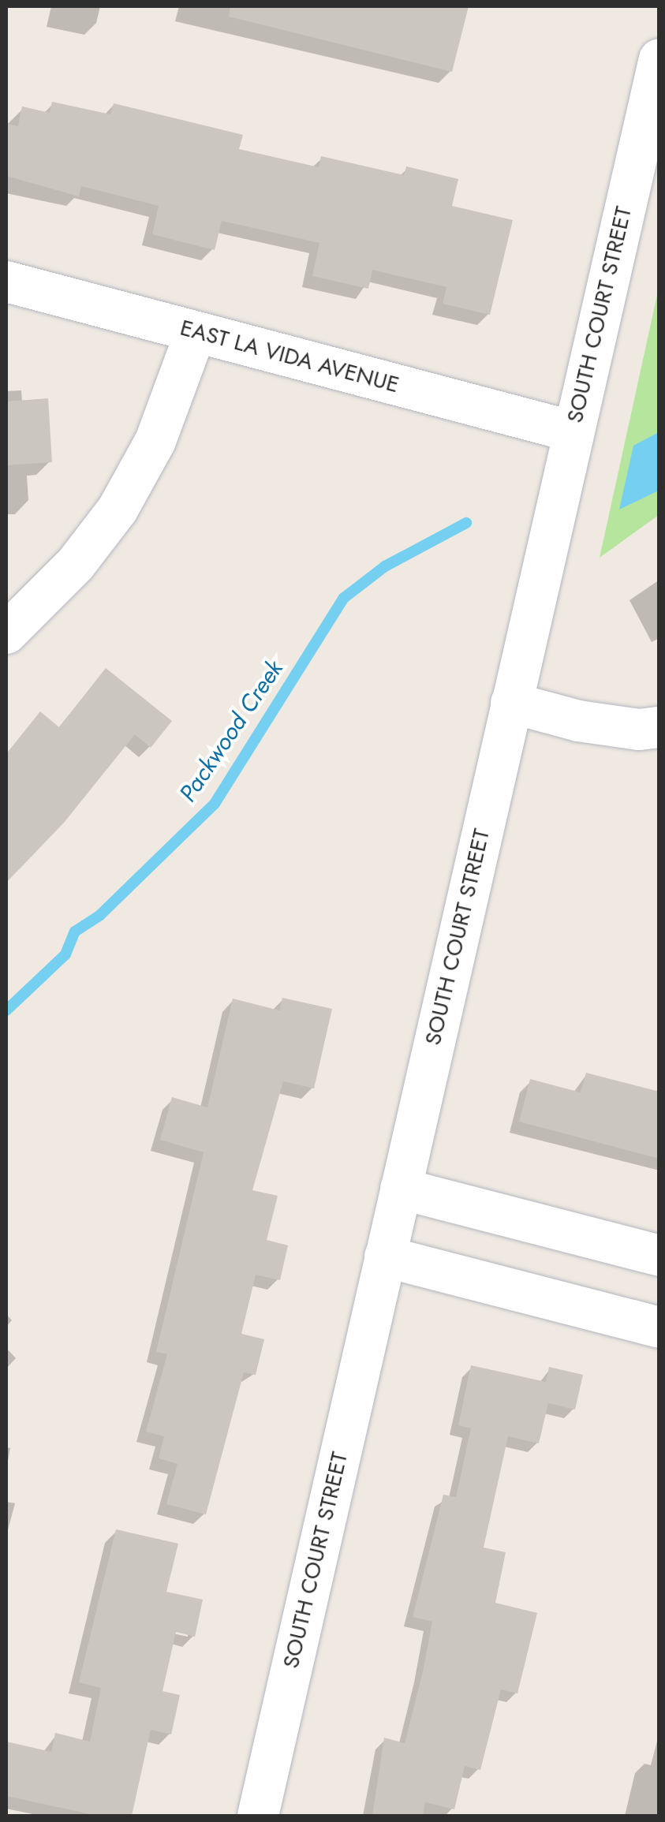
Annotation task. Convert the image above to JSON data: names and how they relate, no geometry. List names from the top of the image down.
{
  "streets": {
    "street": ["SOUTH COURT STREET", "EAST LA VIDA AVENUE"]
  },
  "crossings": [
    ["SOUTH COURT STREET", "EAST LA VIDA AVENUE"]
  ],
  "water": ["Packwood Creek"]
}
